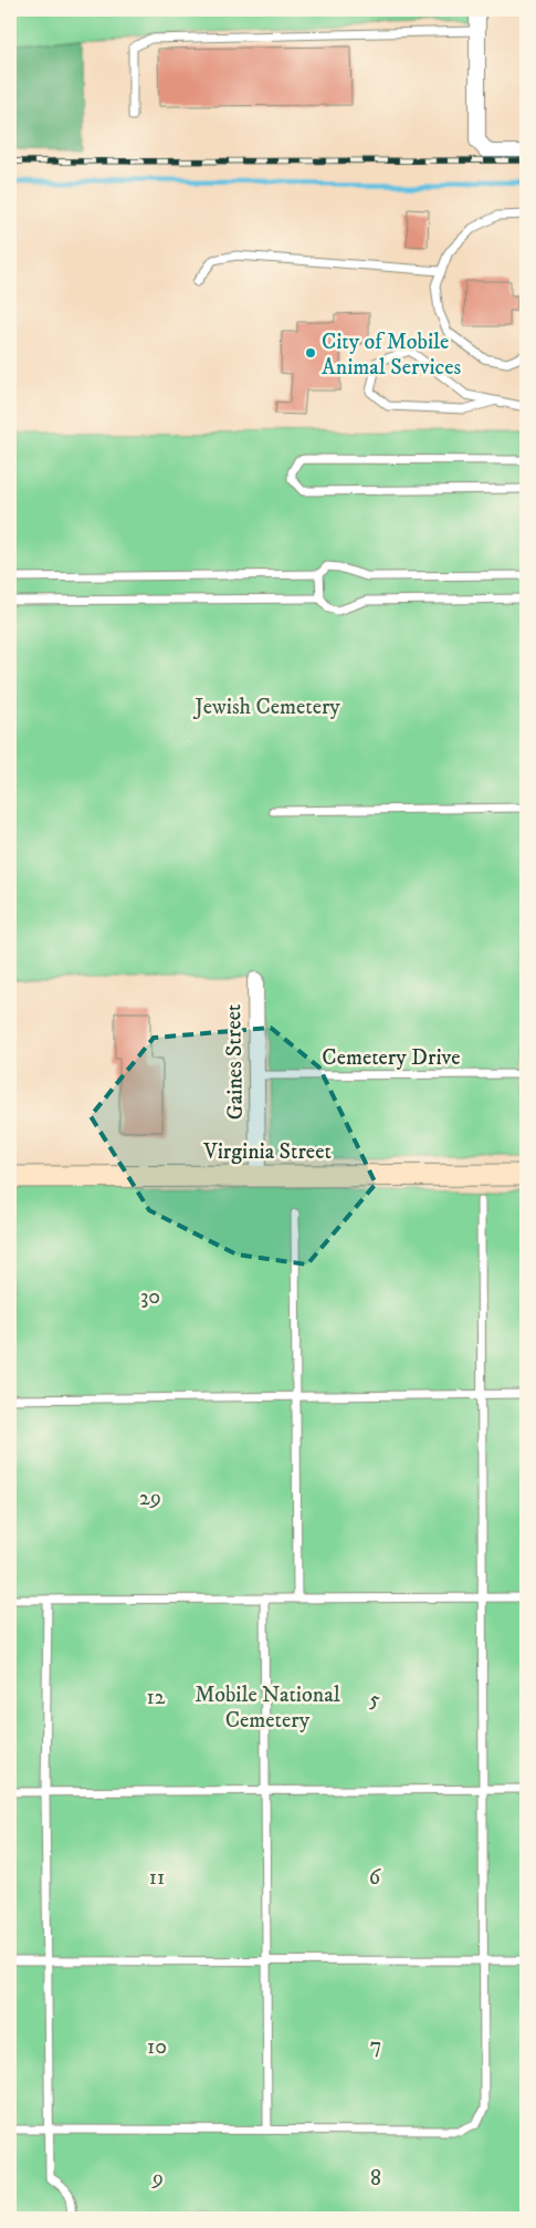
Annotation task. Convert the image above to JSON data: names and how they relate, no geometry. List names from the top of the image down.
{
  "streets": {
    "street": ["Gaines Street", "Virginia Street"],
    "lane": ["Cemetery Drive"]
  },
  "crossings": [
    ["Cemetery Drive", "Gaines Street"],
    ["Gaines Street", "Virginia Street"]
  ],
  "parks": [
    "Jewish Cemetery",
    "30",
    "29",
    "Mobile National Cemetery",
    "12",
    "5",
    "11",
    "6",
    "7",
    "10",
    "9",
    "8"
  ],
  "places": ["City of Mobile Animal Services"]
}
